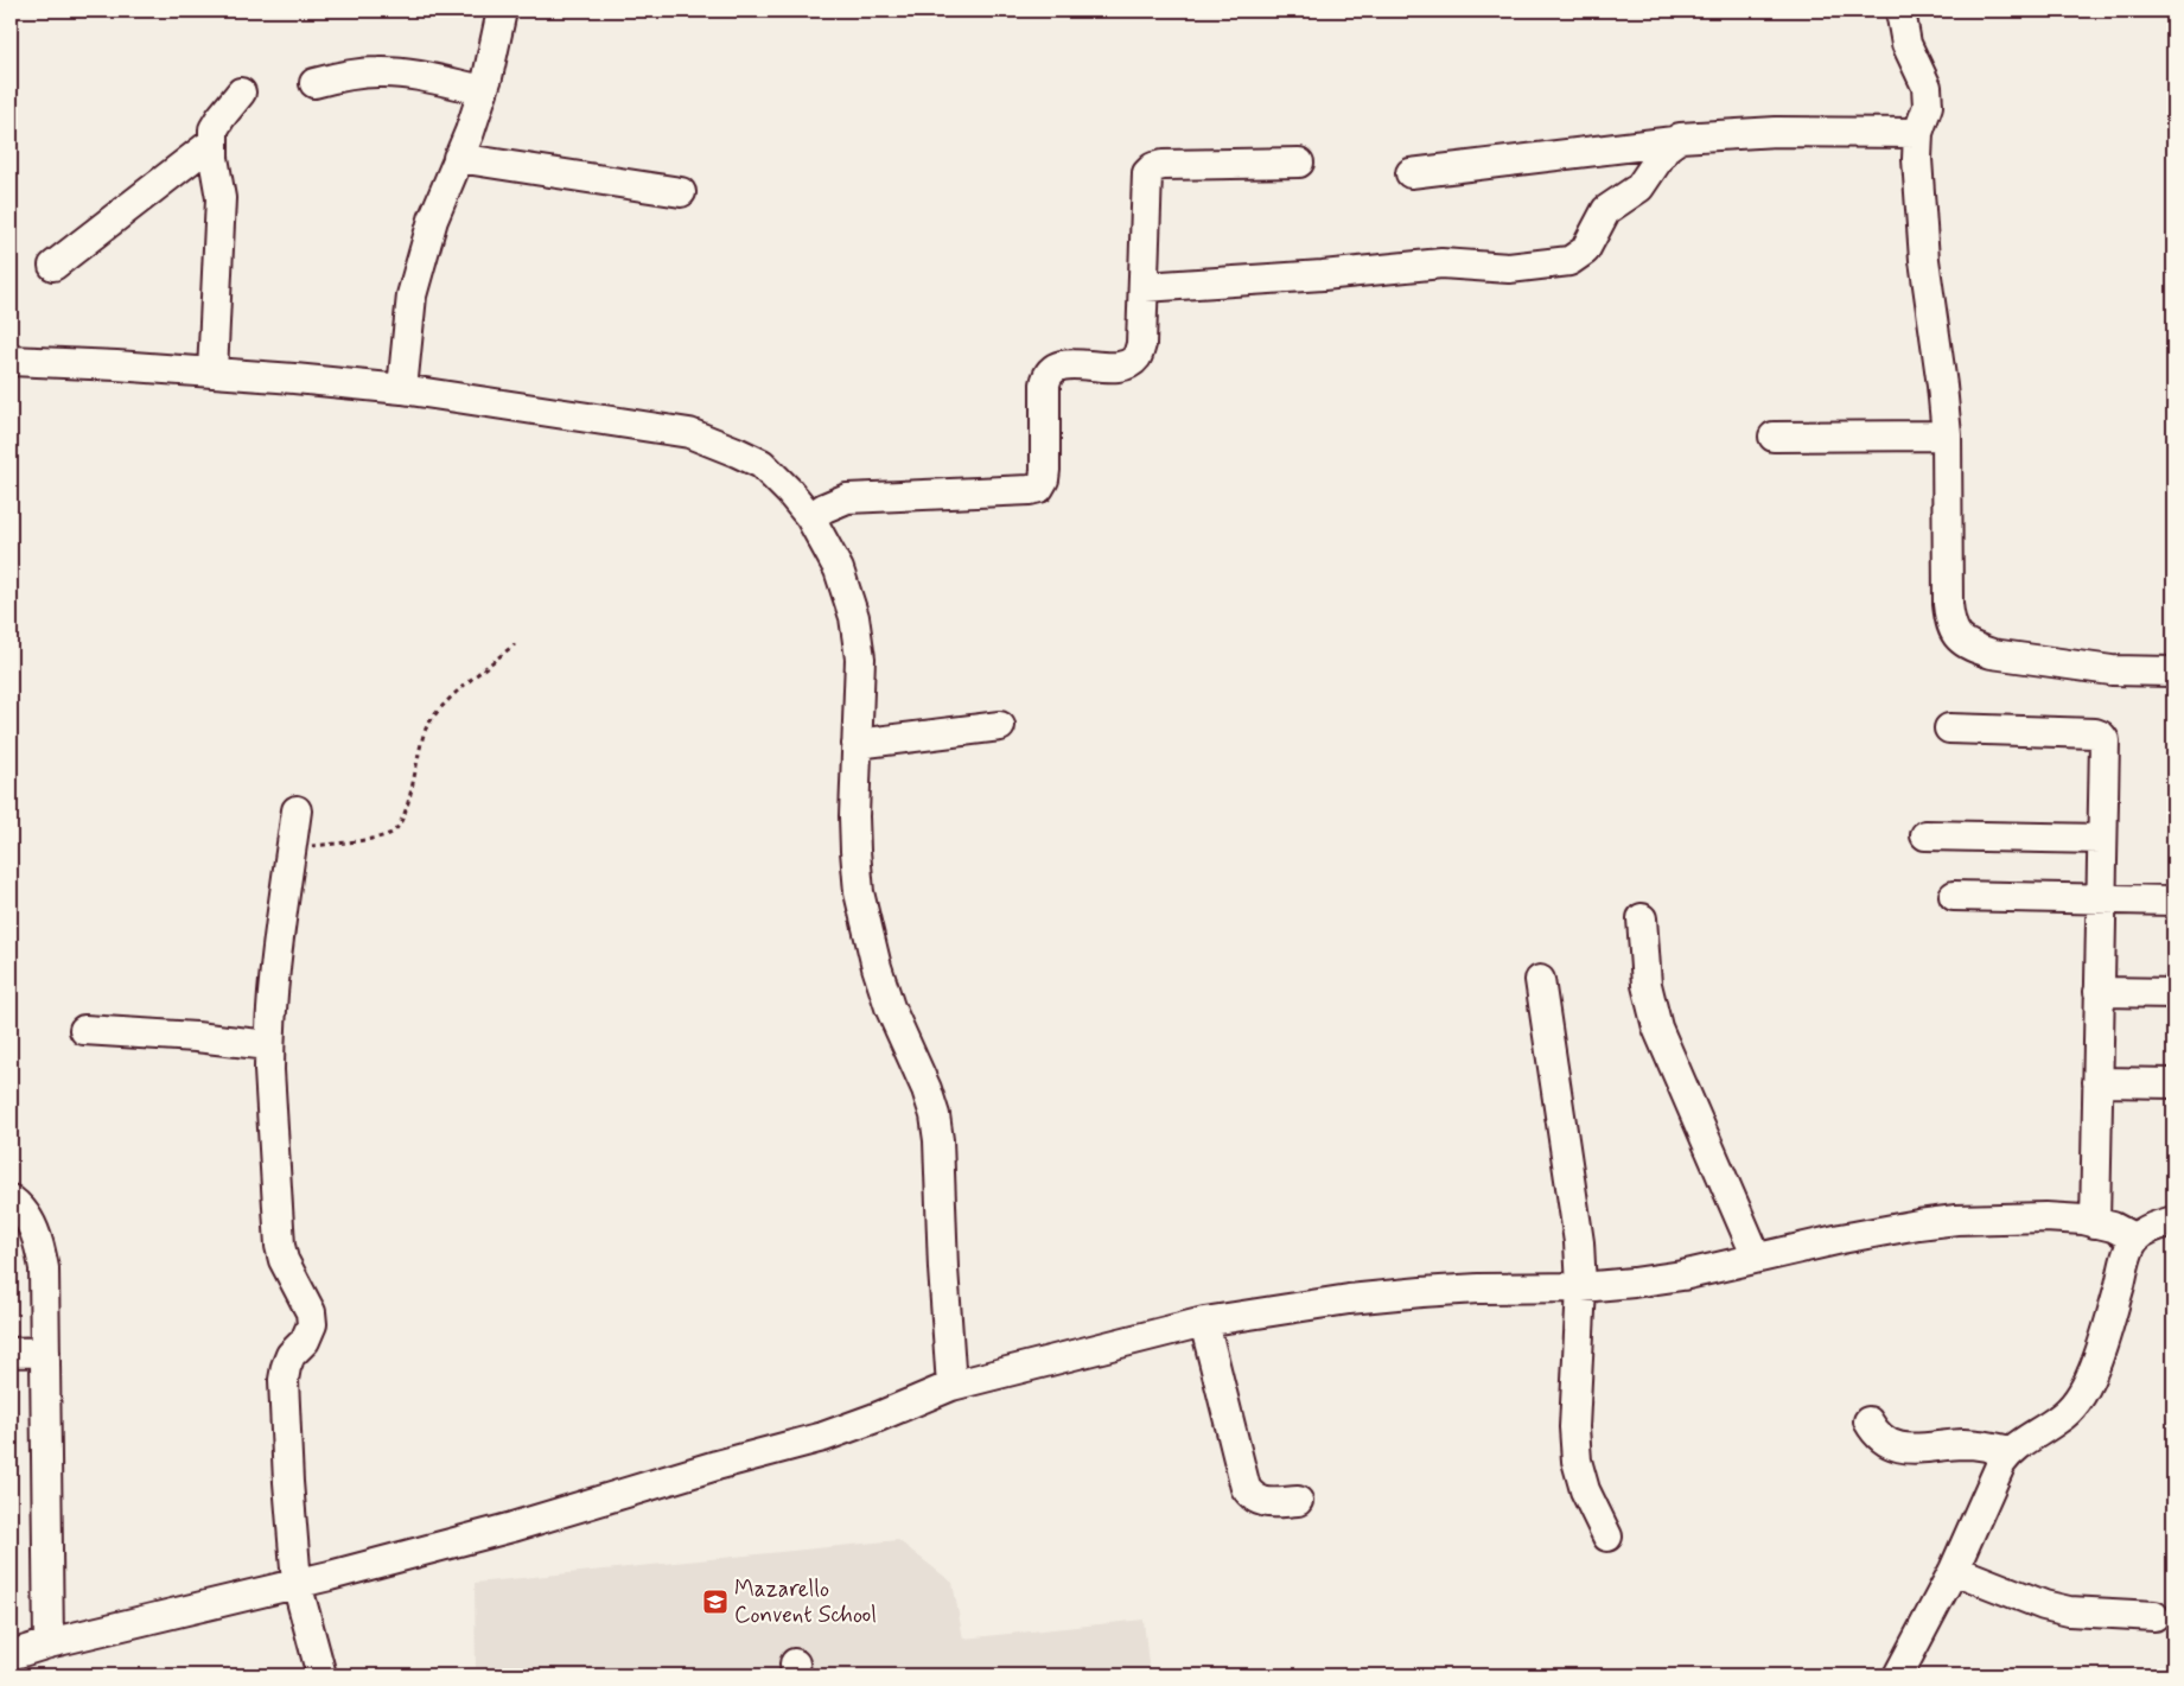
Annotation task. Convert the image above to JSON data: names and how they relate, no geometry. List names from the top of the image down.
{
  "places": {
    "school or university": ["Mazarello Convent School"]
  }
}
